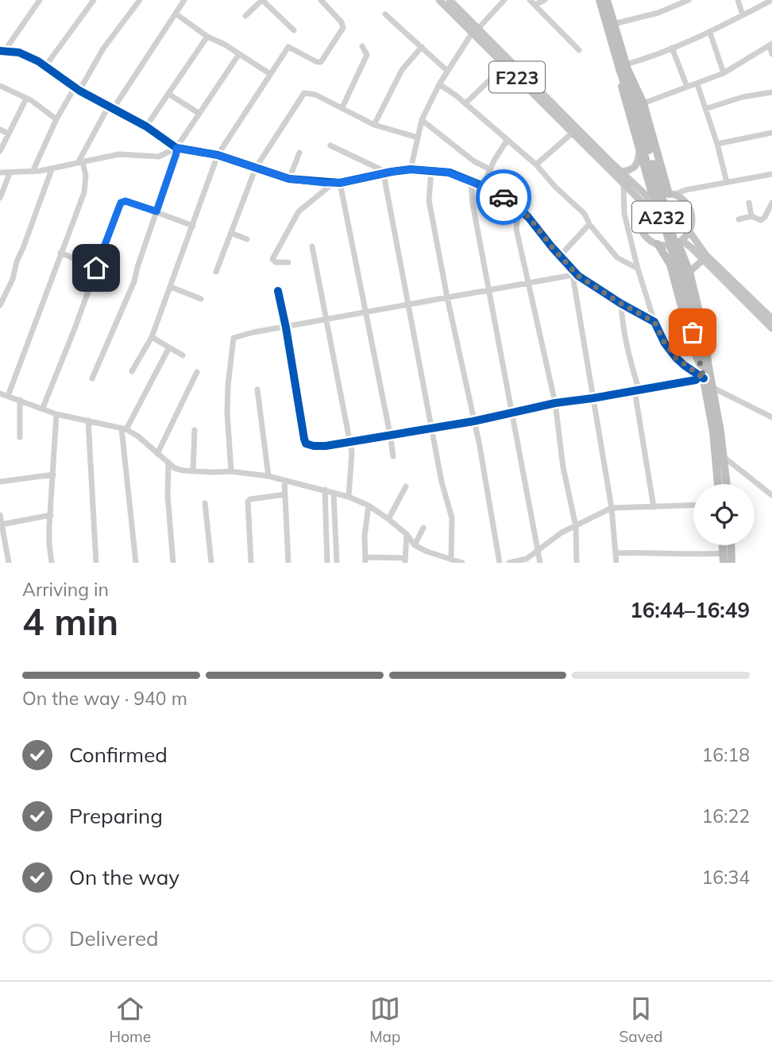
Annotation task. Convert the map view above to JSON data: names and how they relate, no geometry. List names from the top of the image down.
{
  "streets": {
    "highway": ["A232"],
    "main road": ["F223"]
  },
  "page": {
    "heading": ["4 min", "Arriving in", "16:44–16:49"],
    "bar": "On the way · 940 m",
    "list": [
      ["Confirmed", "16:18"],
      ["Preparing", "16:22"],
      ["On the way", "16:34"],
      "Delivered"
    ],
    "tabs": ["Home", "Map", "Saved"]
  }
}
